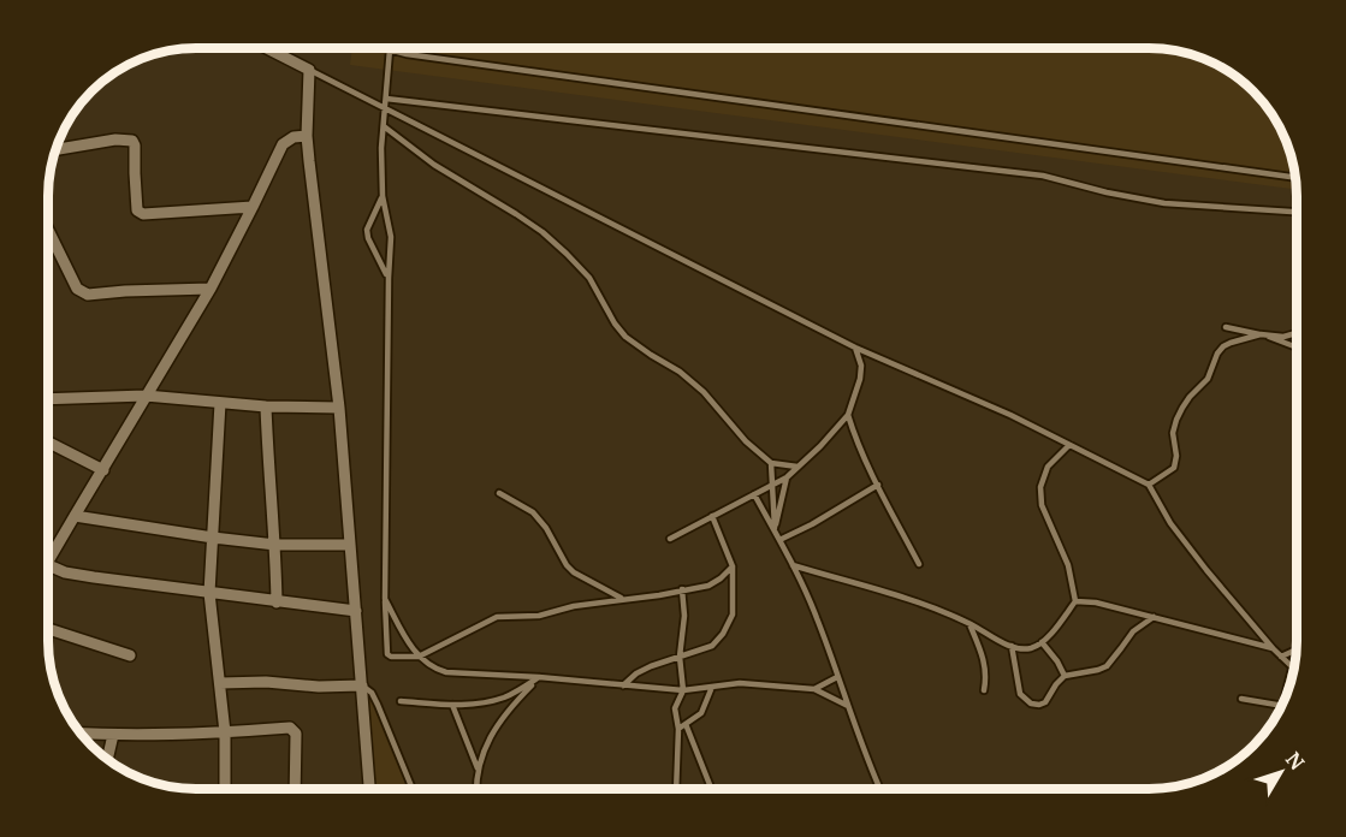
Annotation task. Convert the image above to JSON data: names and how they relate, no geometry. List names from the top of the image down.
{
  "north": "top right"
}
